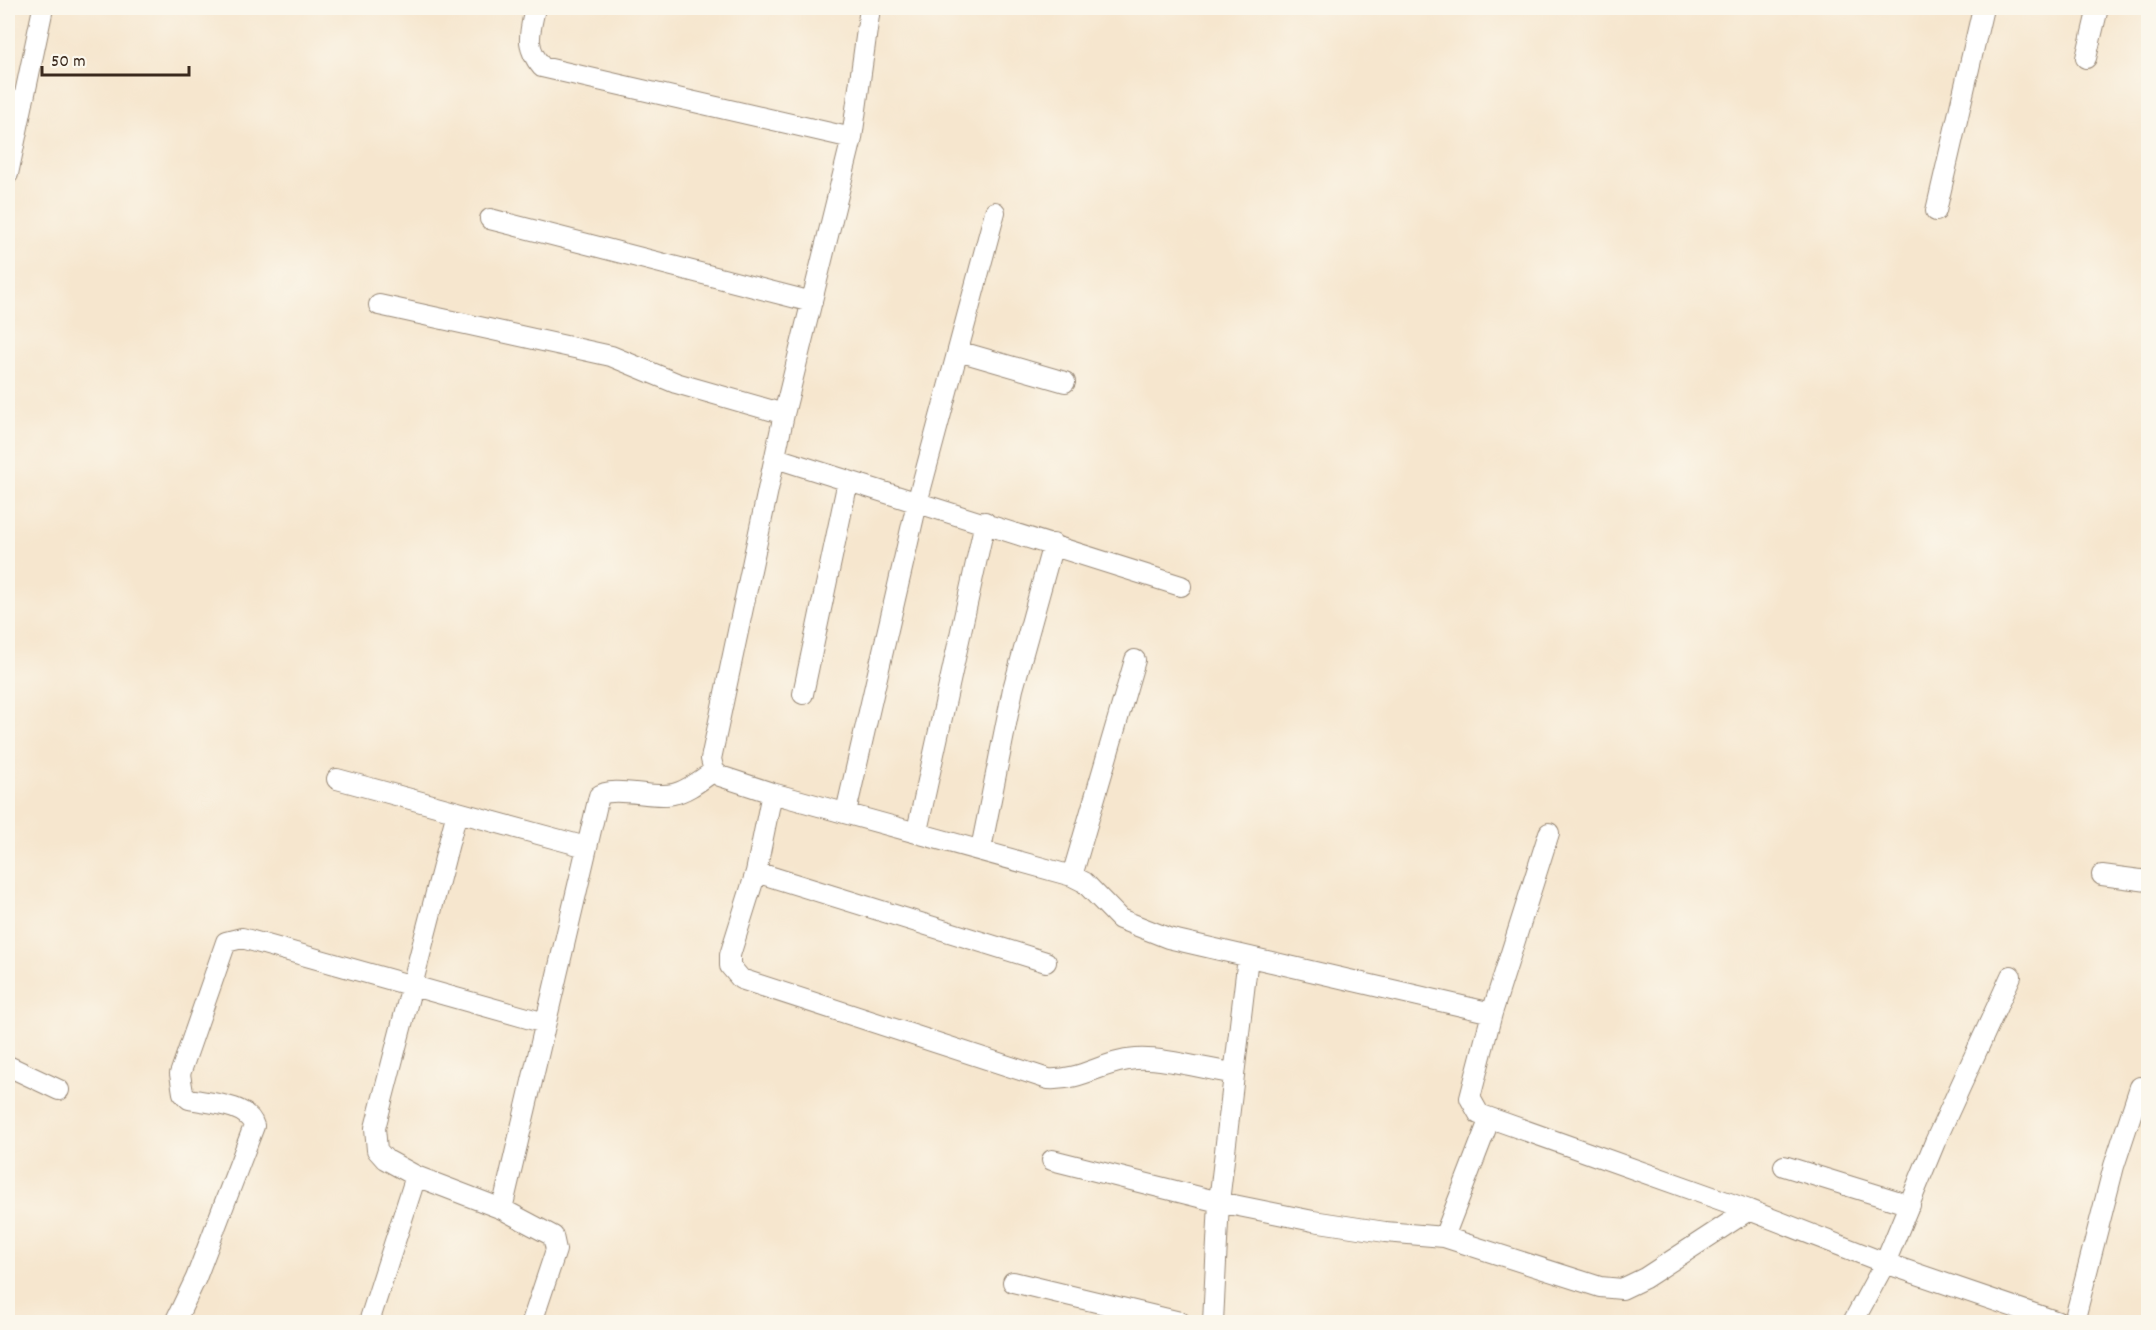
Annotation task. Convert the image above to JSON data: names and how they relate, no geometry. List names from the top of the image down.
{
  "scale_bar": "50 m"
}
